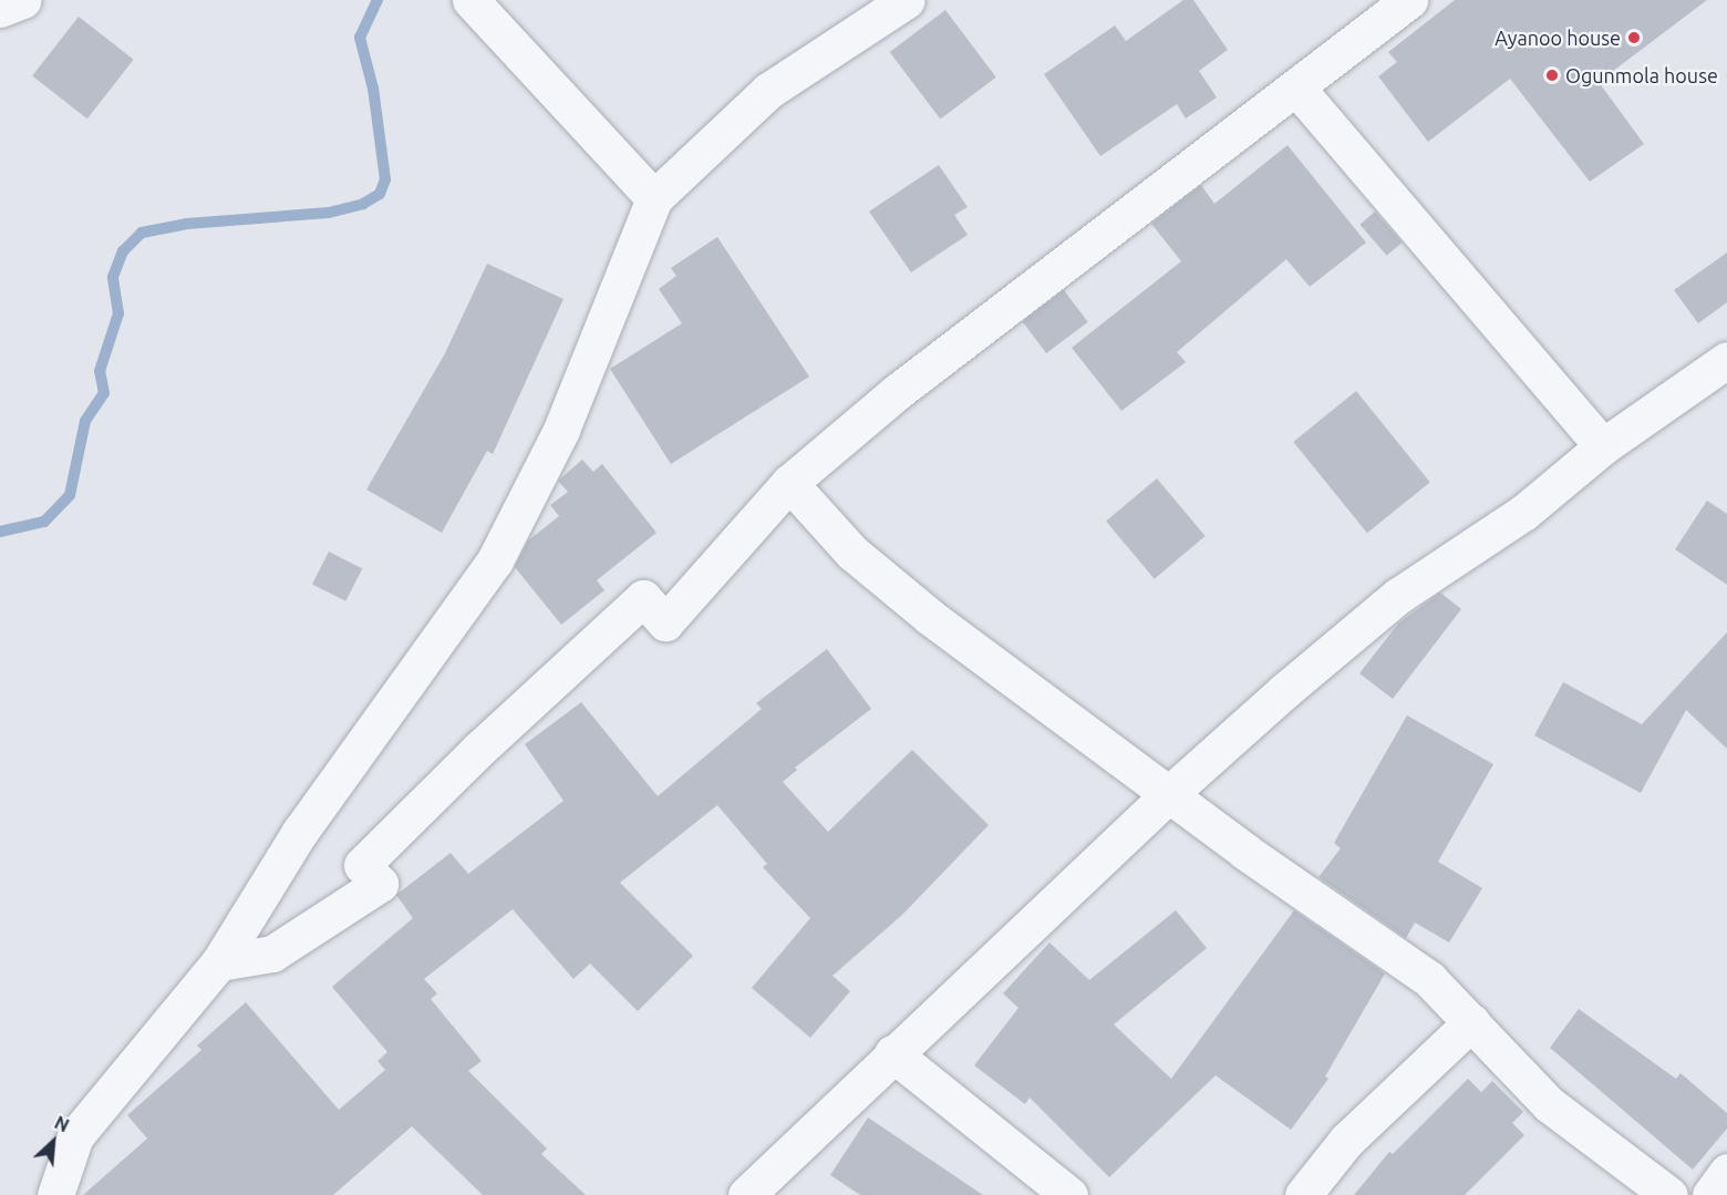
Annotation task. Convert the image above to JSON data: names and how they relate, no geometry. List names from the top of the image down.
{
  "places": ["Ayanoo house", "Ogunmola house"],
  "north": "top right"
}
